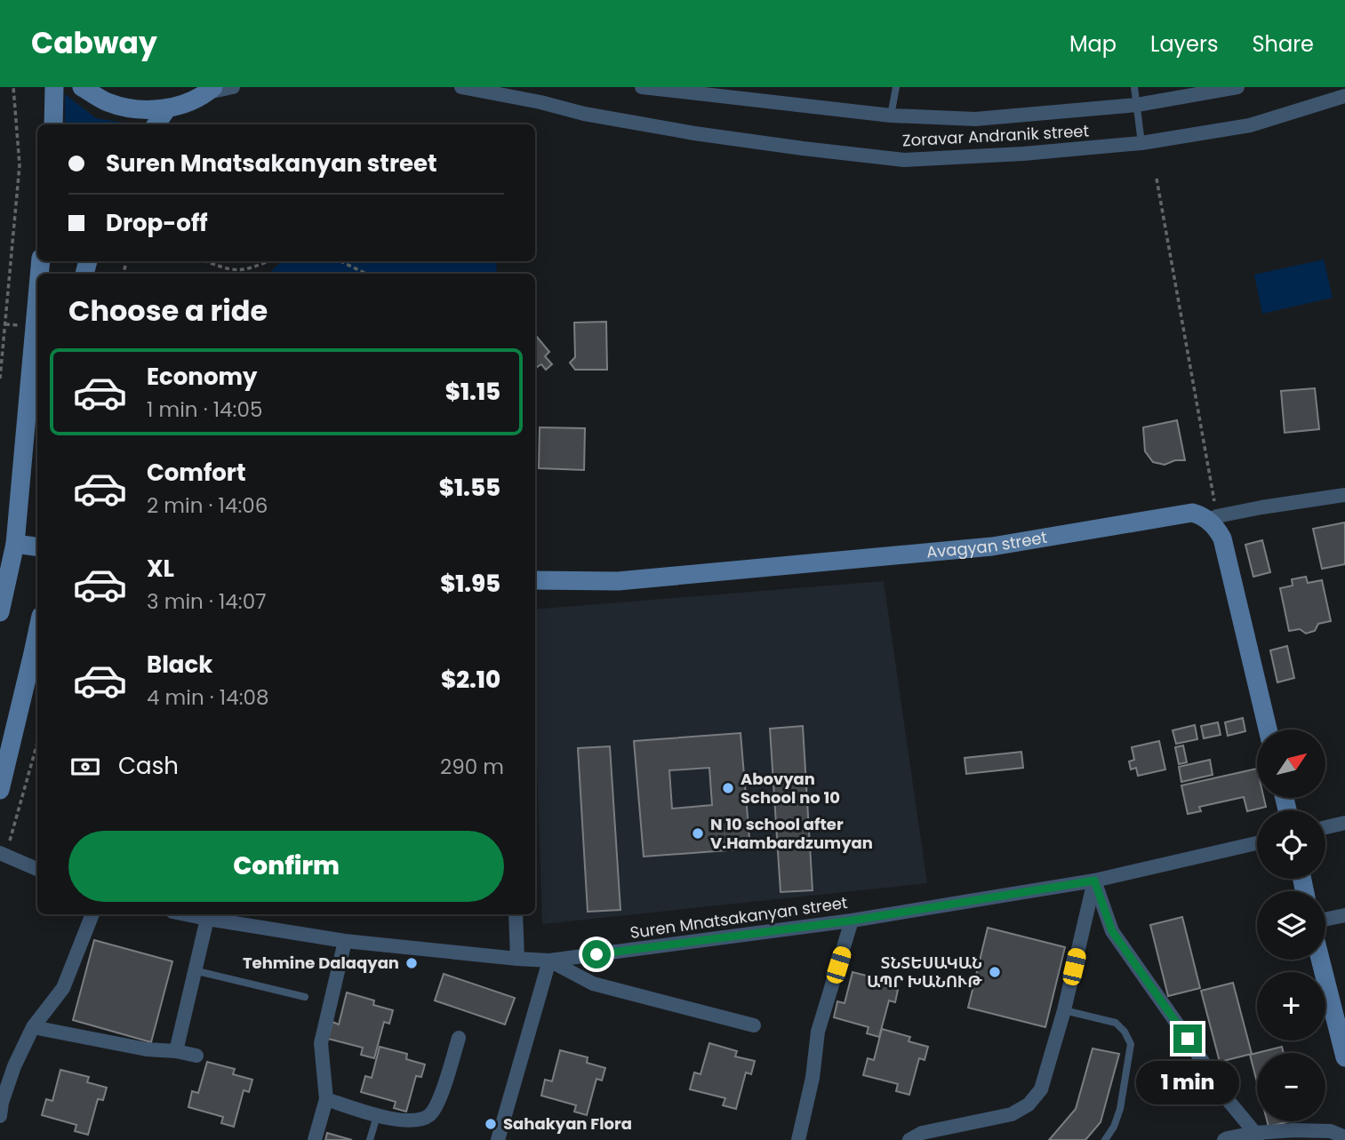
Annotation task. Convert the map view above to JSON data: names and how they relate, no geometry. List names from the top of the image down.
{
  "streets": {
    "street": ["Zoravar Andranik street", "Avagyan street", "Suren Mnatsakanyan street"]
  },
  "places": [
    "Abovyan School no 10",
    "N 10 school after V.Hambardzumyan",
    "Tehmine Dalaqyan",
    "ՏՆՏԵՍԱԿԱՆ ԱՊՐ ԽԱՆՈՒԹ",
    "Sahakyan Flora"
  ],
  "north": "top right",
  "page": {
    "header": "Cabway",
    "nav": ["Map", "Layers", "Share"],
    "banner": ["Suren Mnatsakanyan street", "Drop-off"],
    "heading": "Choose a ride",
    "list": [
      {
        "name": "Economy",
        "note": "1 min · 14:05",
        "value": "$1.15"
      },
      {
        "name": "Comfort",
        "note": "2 min · 14:06",
        "value": "$1.55"
      },
      {
        "name": "XL",
        "note": "3 min · 14:07",
        "value": "$1.95"
      },
      {
        "name": "Black",
        "note": "4 min · 14:08",
        "value": "$2.10"
      }
    ],
    "map_buttons": ["+", "−"],
    "pay": ["Cash", "290 m"],
    "buttons": "Confirm",
    "bubble": "1 min"
  }
}
